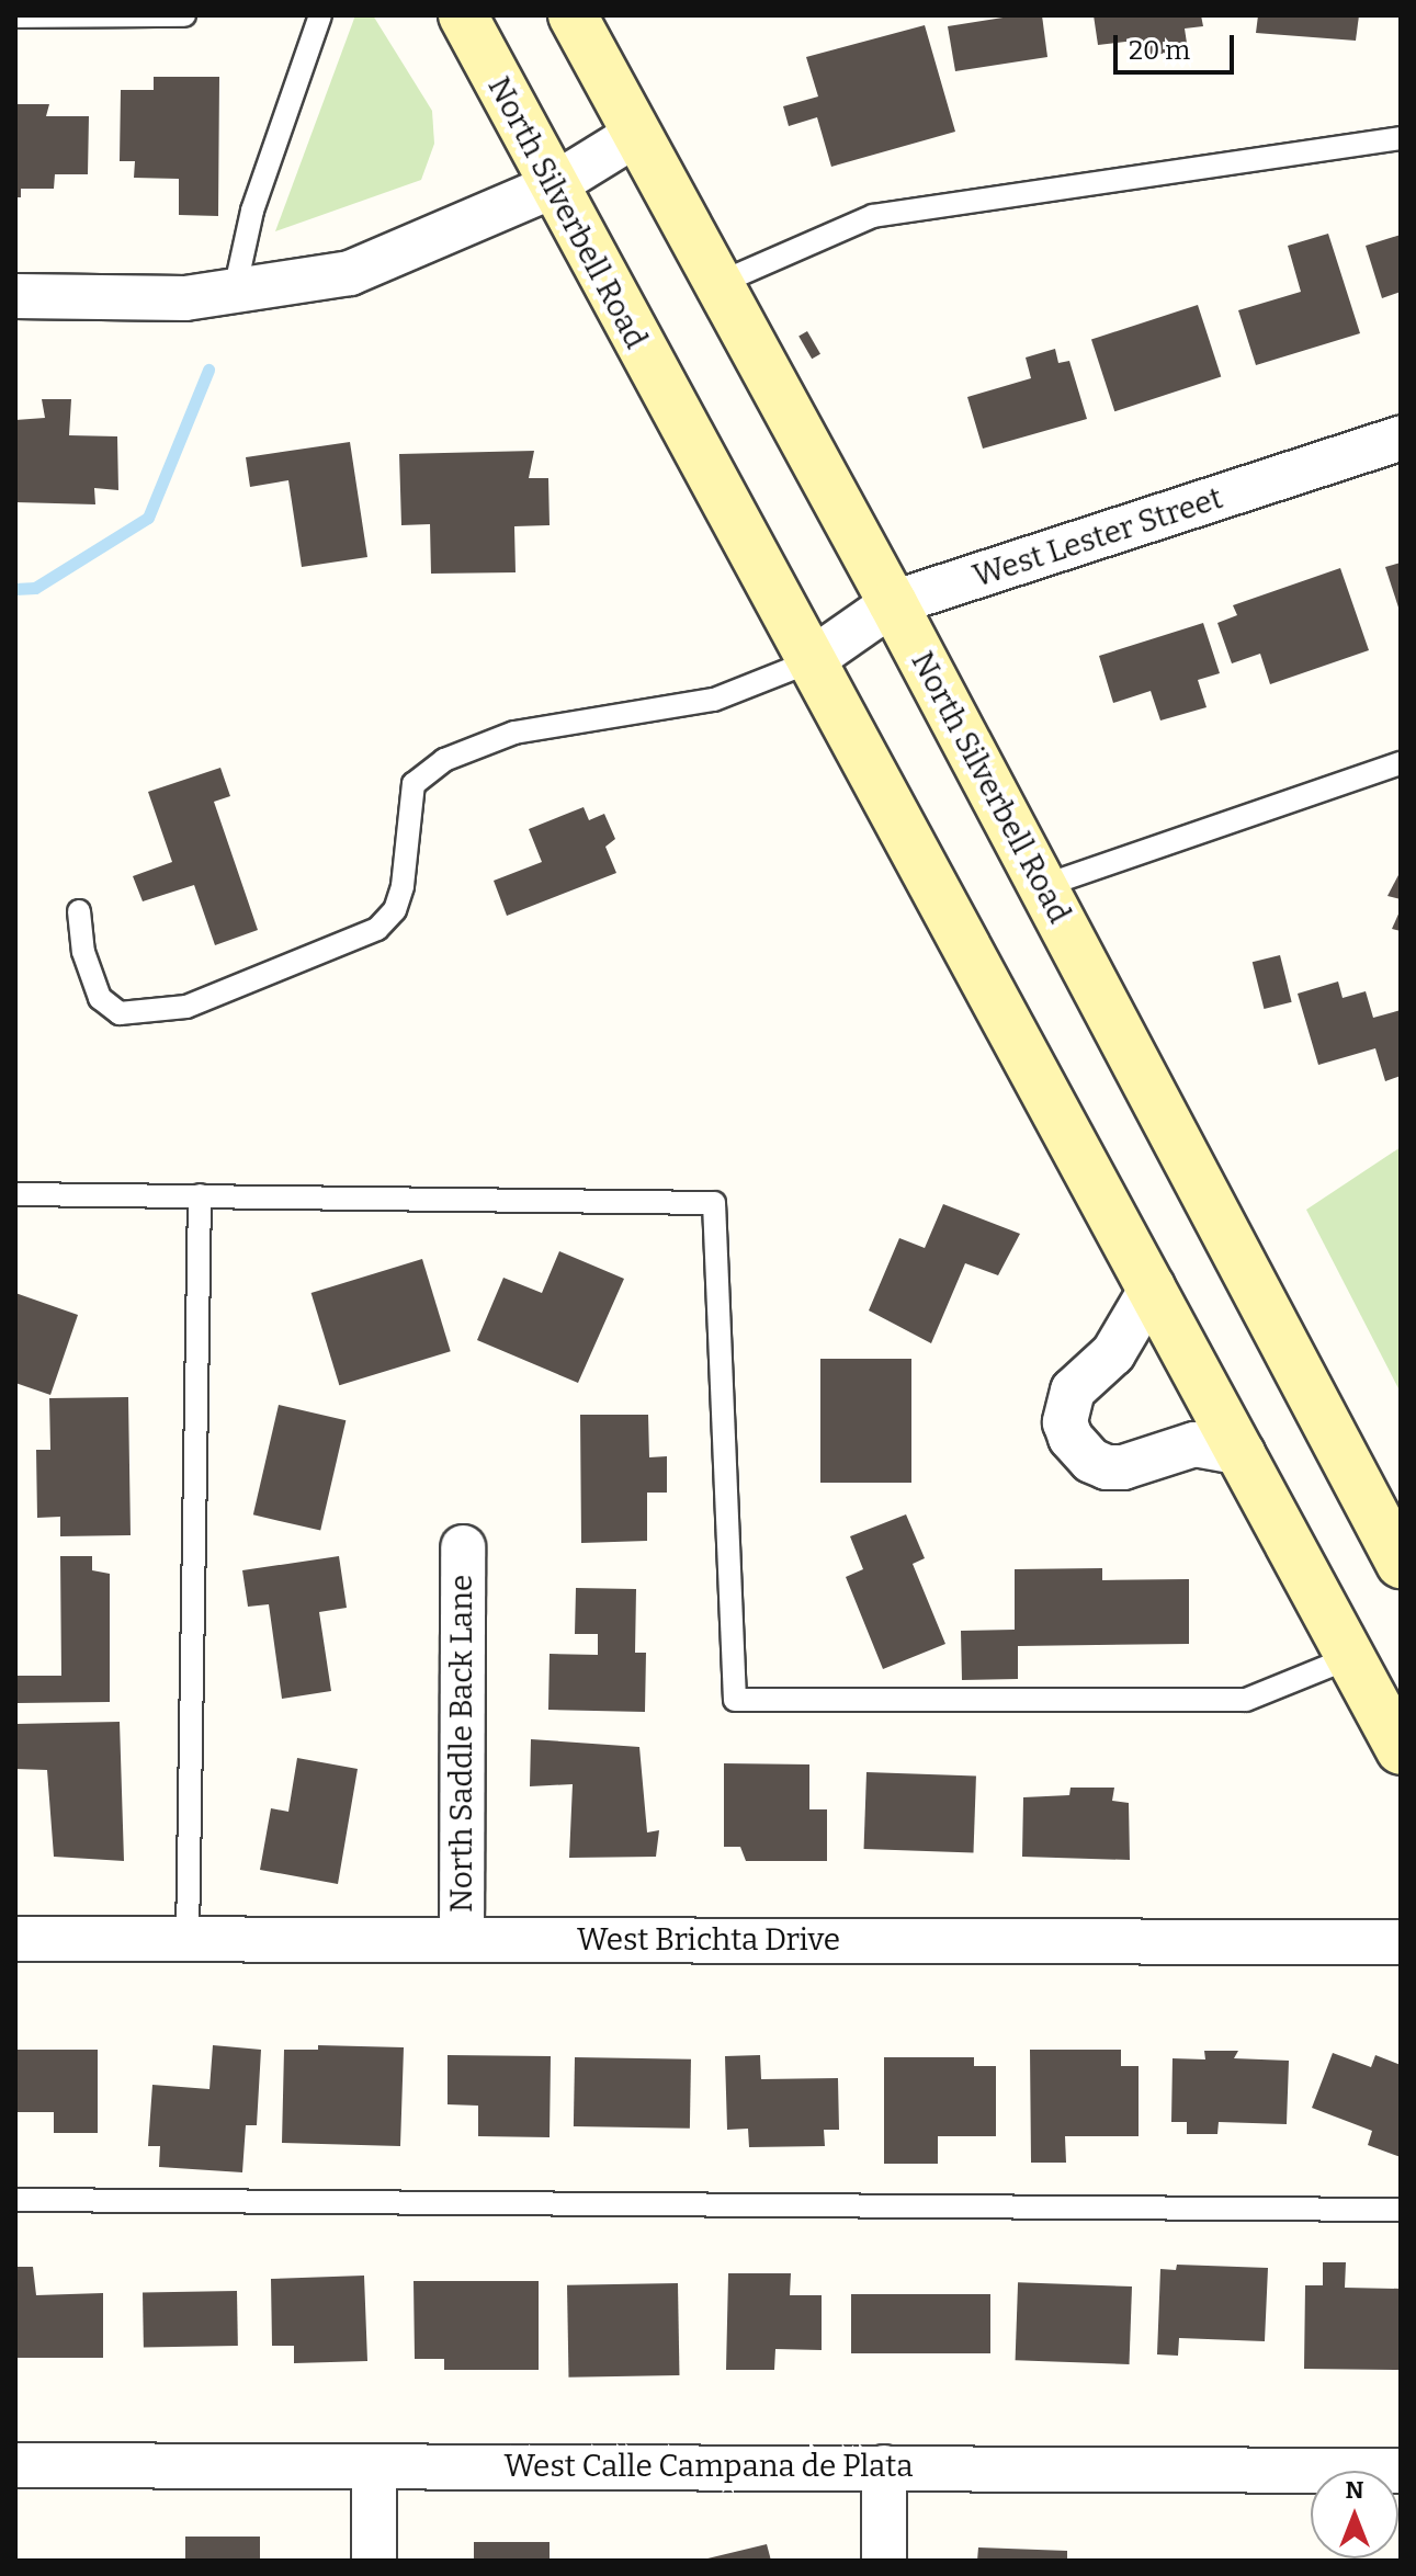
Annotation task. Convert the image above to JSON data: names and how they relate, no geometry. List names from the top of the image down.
{
  "streets": {
    "main road": ["North Silverbell Road"],
    "street": [
      "West Lester Street",
      "North Saddle Back Lane",
      "West Brichta Drive",
      "West Calle Campana de Plata"
    ]
  },
  "crossings": [
    ["North Silverbell Road", "West Lester Street"],
    ["North Saddle Back Lane", "West Brichta Drive"]
  ],
  "scale_bar": "20 m",
  "north": "top"
}
